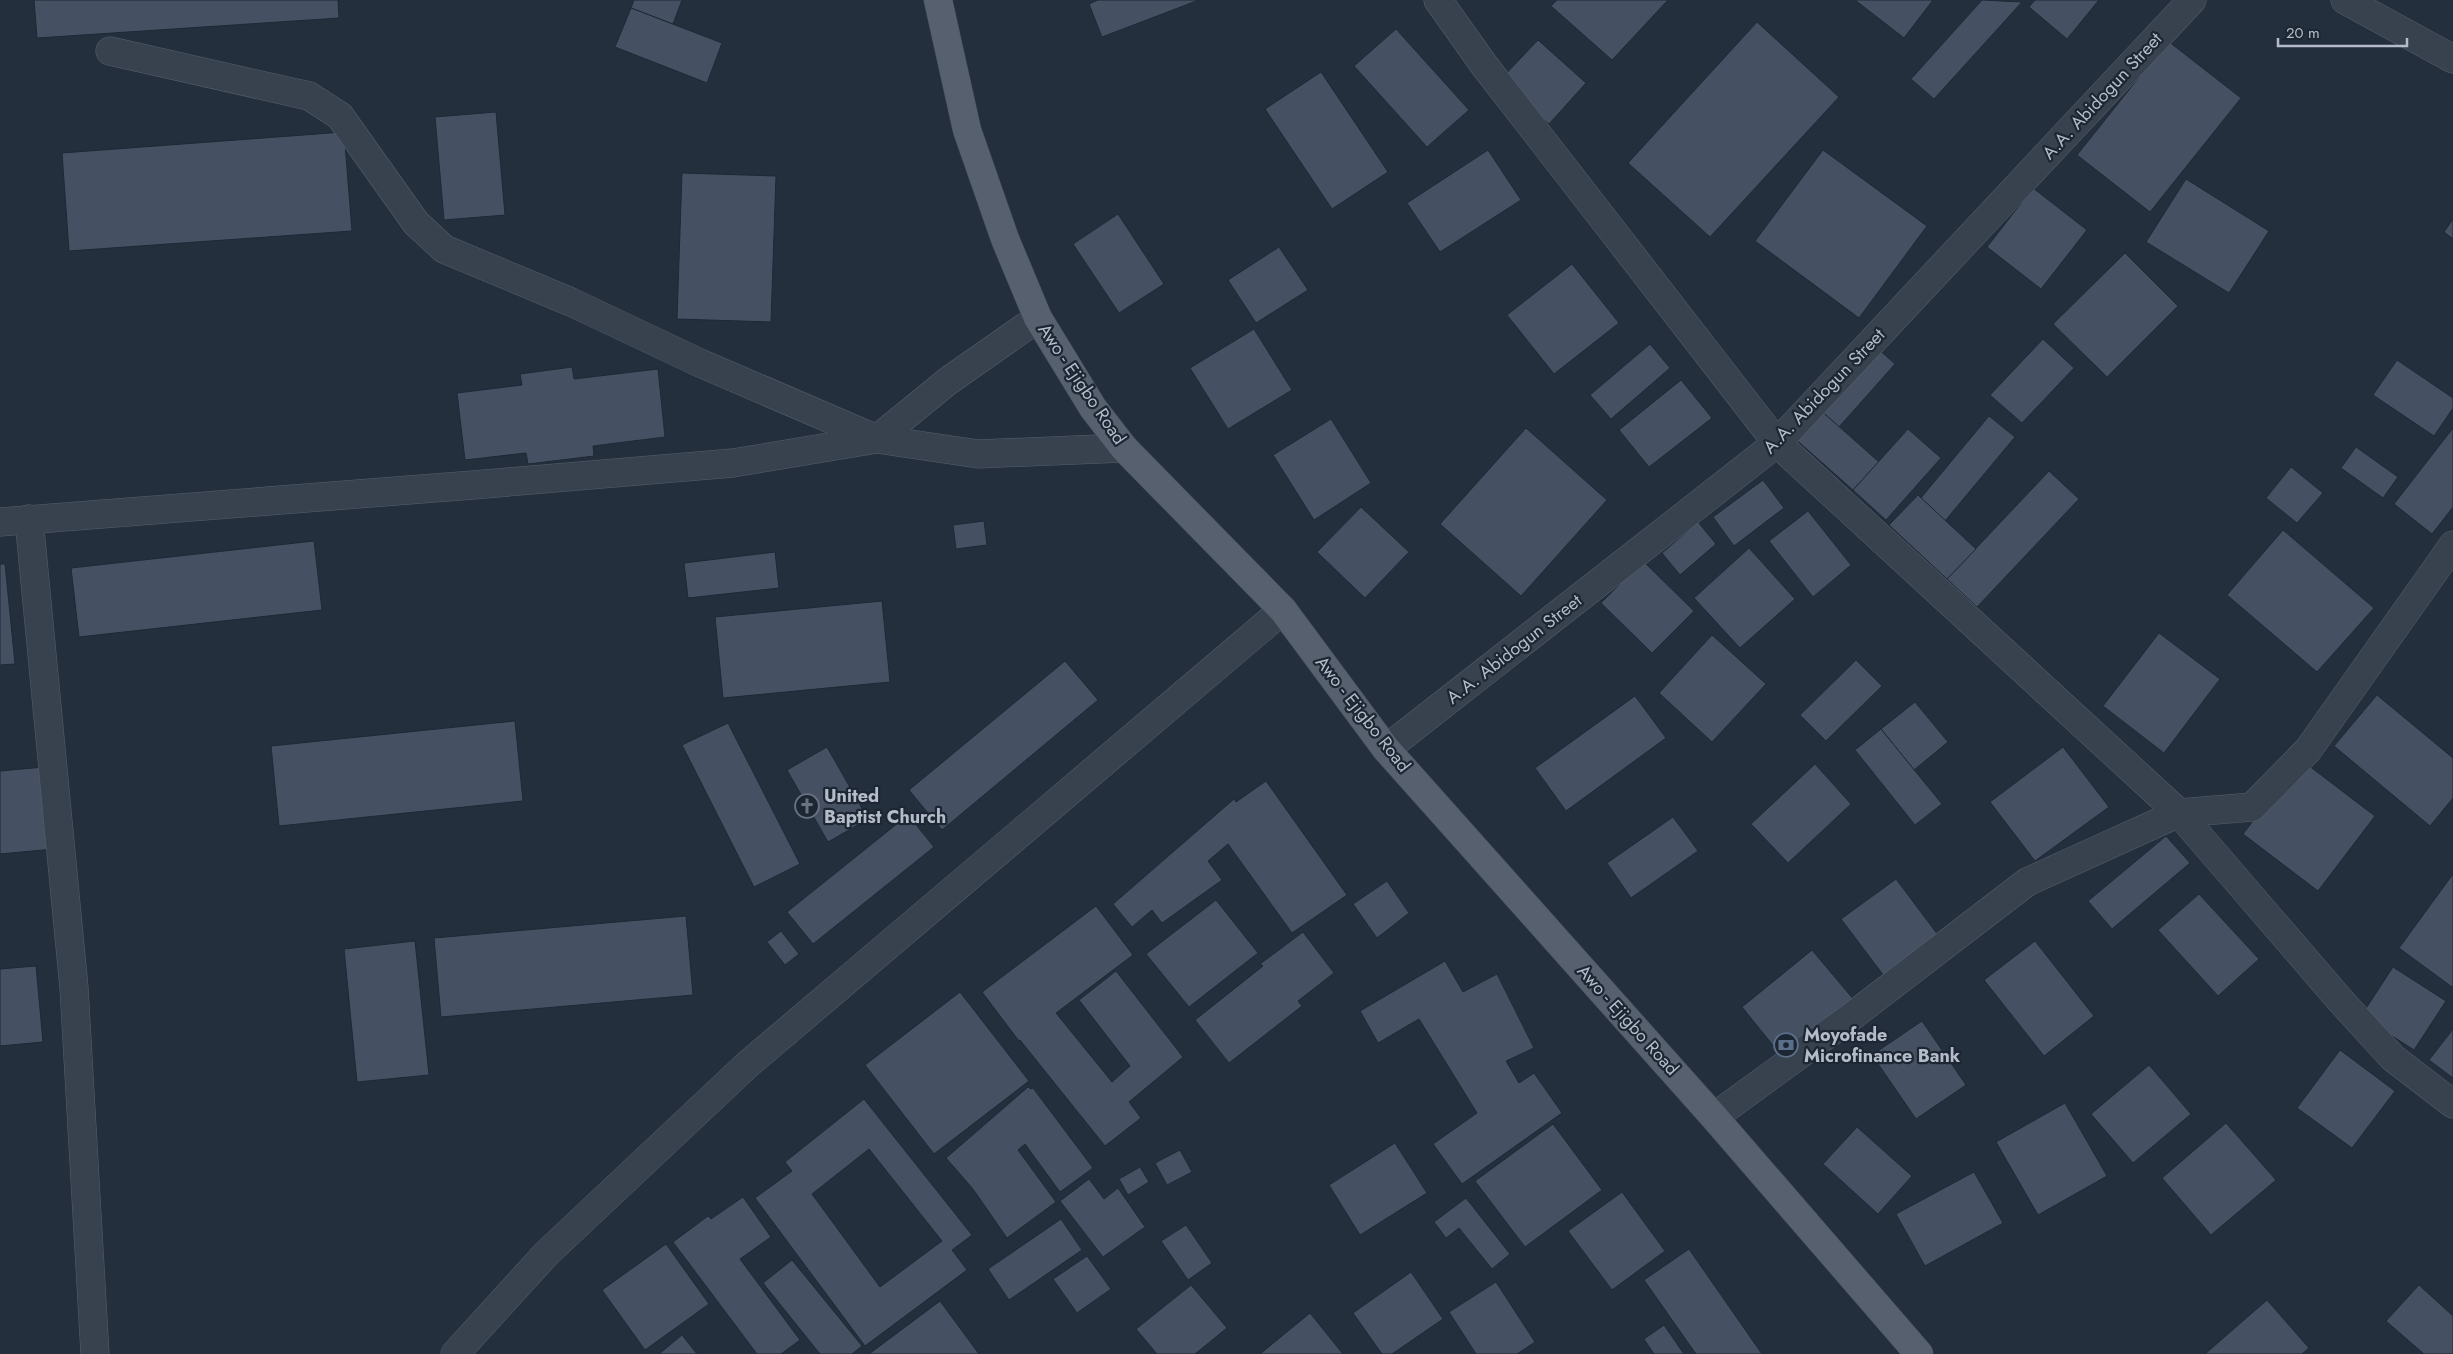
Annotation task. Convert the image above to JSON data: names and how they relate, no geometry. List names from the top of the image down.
{
  "streets": {
    "main road": ["Awo - Ejigbo Road"],
    "street": ["A.A. Abidogun Street"]
  },
  "crossings": [
    ["A.A. Abidogun Street", "Awo - Ejigbo Road"]
  ],
  "places": {
    "church": ["United Baptist Church"],
    "bank": ["Moyofade Microfinance Bank"]
  },
  "scale_bar": "20 m"
}
